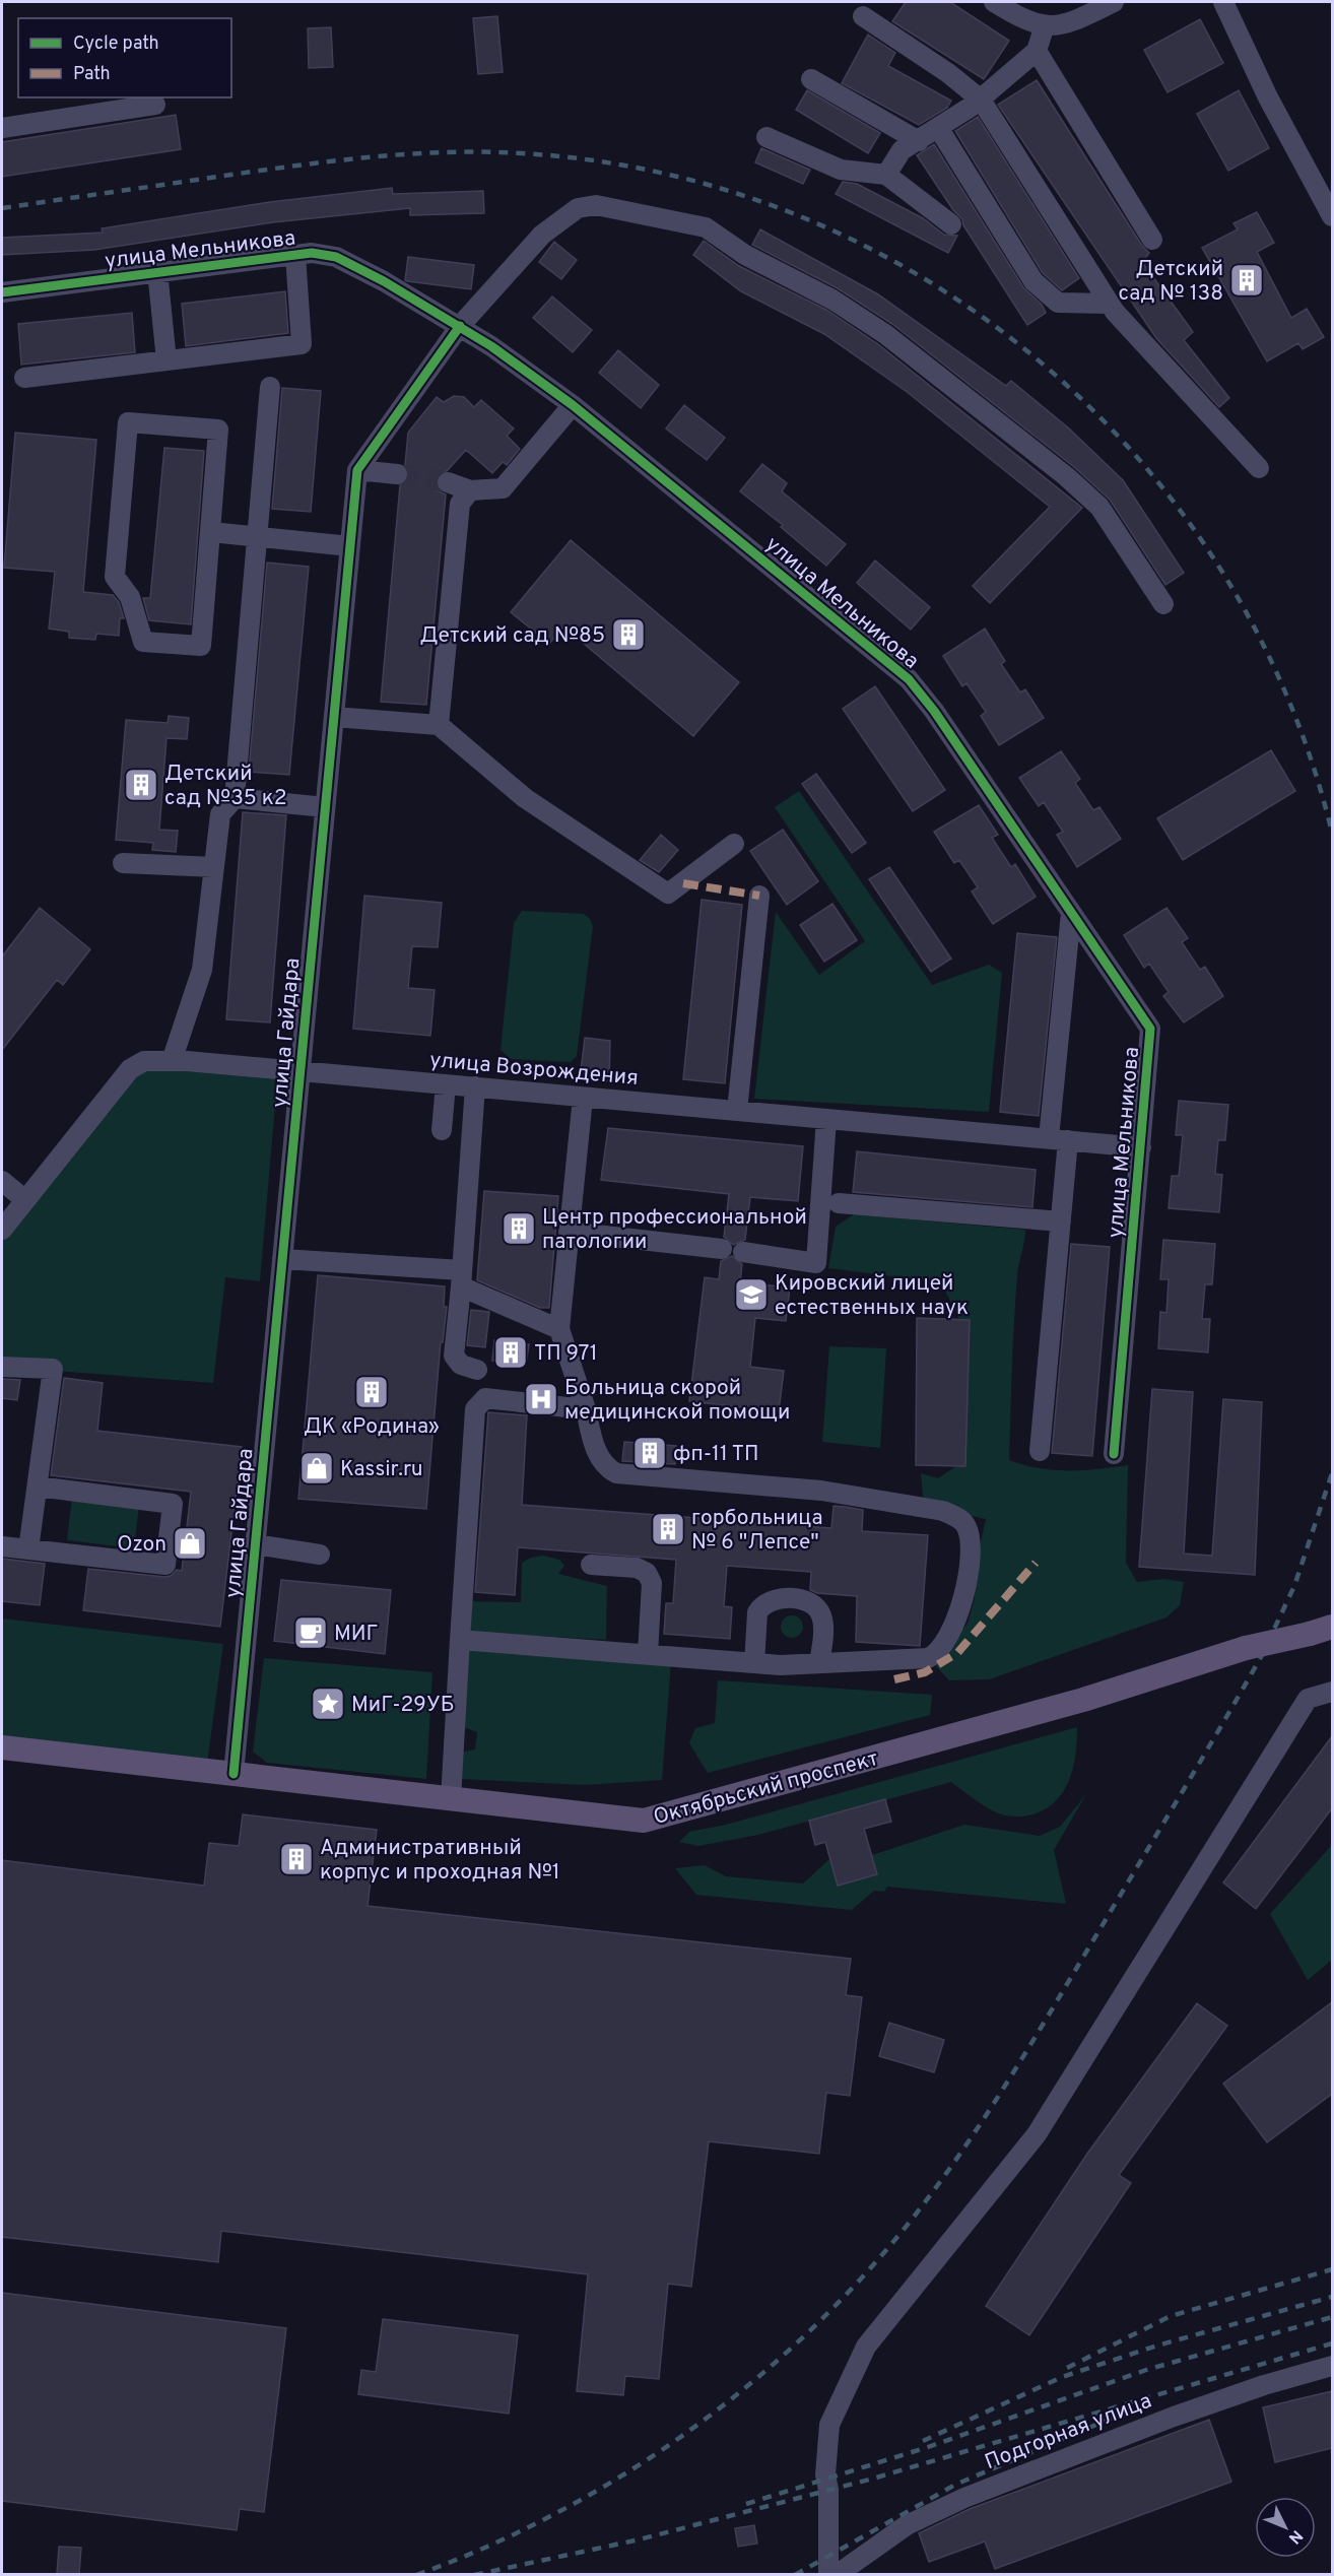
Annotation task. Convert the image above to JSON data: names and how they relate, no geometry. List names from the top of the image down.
{
  "streets": {
    "main road": ["Октябрьский проспект"],
    "street": [
      "улица Мельникова",
      "улица Гайдара",
      "улица Возрождения",
      "Подгорная улица"
    ]
  },
  "crossings": [
    ["улица Мельникова", "улица Возрождения"],
    ["улица Гайдара", "улица Возрождения"],
    ["улица Гайдара", "Октябрьский проспект"]
  ],
  "places": {
    "building": [
      "Детский сад № 138",
      "Детский сад №85",
      "Детский сад №35 к2",
      "Центр профессиональной патологии",
      "ТП 971",
      "ДК «Родина»",
      "фп-11 ТП",
      "горбольница № 6 \"Лепсе\"",
      "Административный корпус и проходная №1"
    ],
    "school or university": ["Кировский лицей естественных наук"],
    "hospital": ["Больница скорой медицинской помощи"],
    "shop": ["Kassir.ru", "Ozon"],
    "cafe": ["МИГ"],
    "place": ["МиГ-29УБ"]
  },
  "legend": ["Cycle path", "Path"],
  "north": "bottom right"
}
